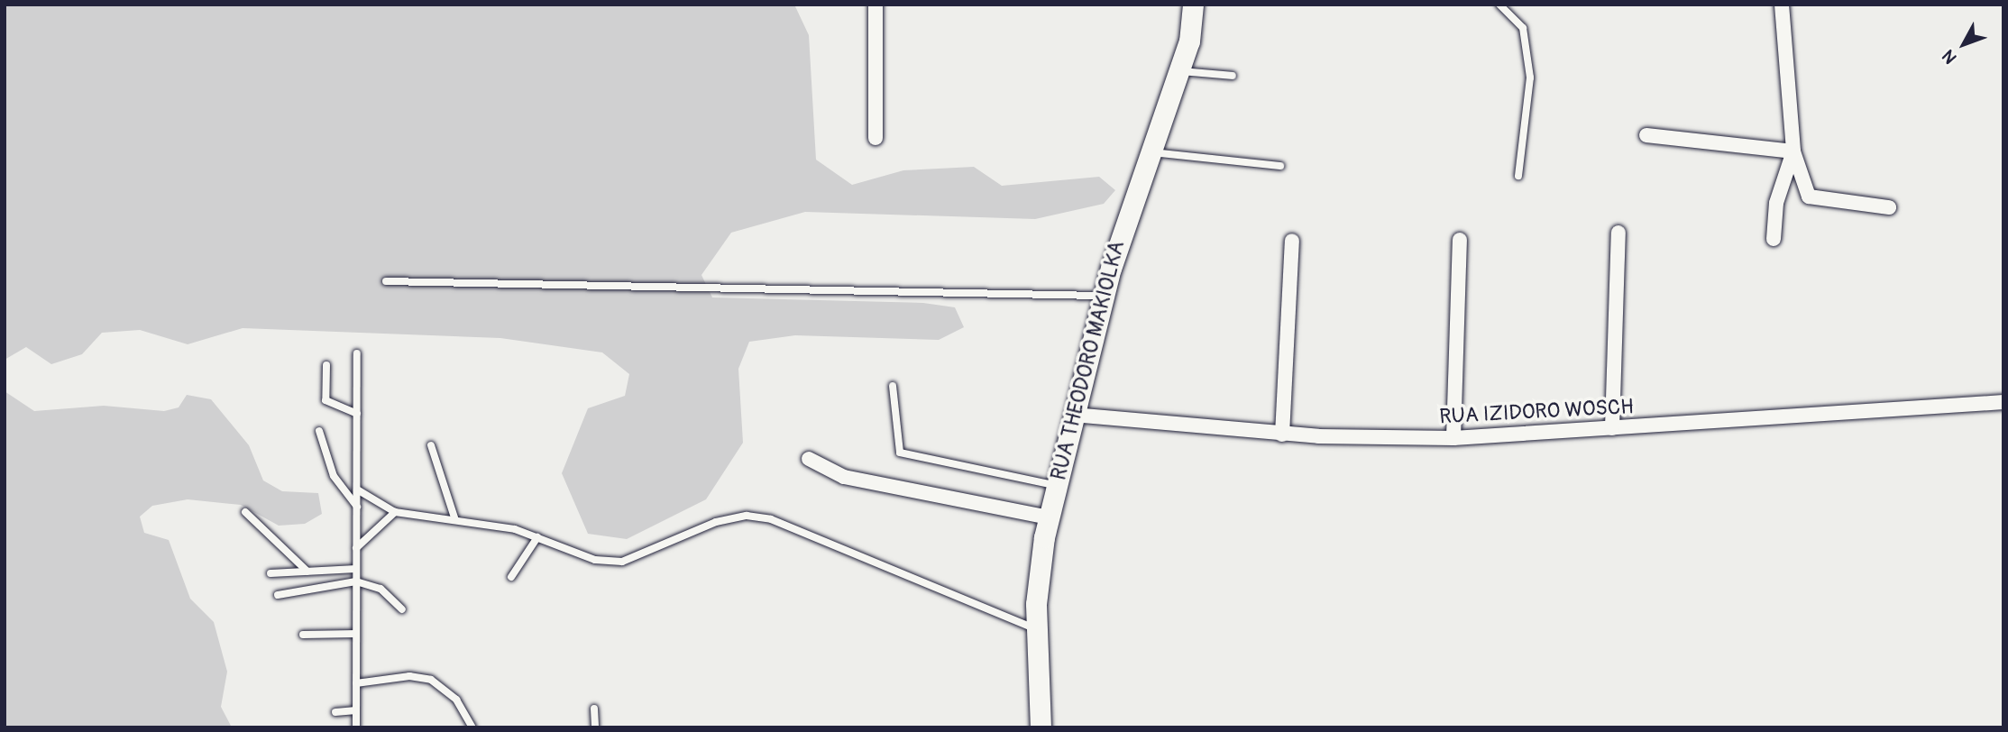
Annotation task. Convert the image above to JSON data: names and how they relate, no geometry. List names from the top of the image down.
{
  "streets": {
    "main road": ["RUA THEODORO MAKIOLKA"],
    "street": ["RUA IZIDORO WOSCH"]
  },
  "crossings": [
    ["RUA THEODORO MAKIOLKA", "RUA IZIDORO WOSCH"]
  ],
  "north": "bottom left"
}
